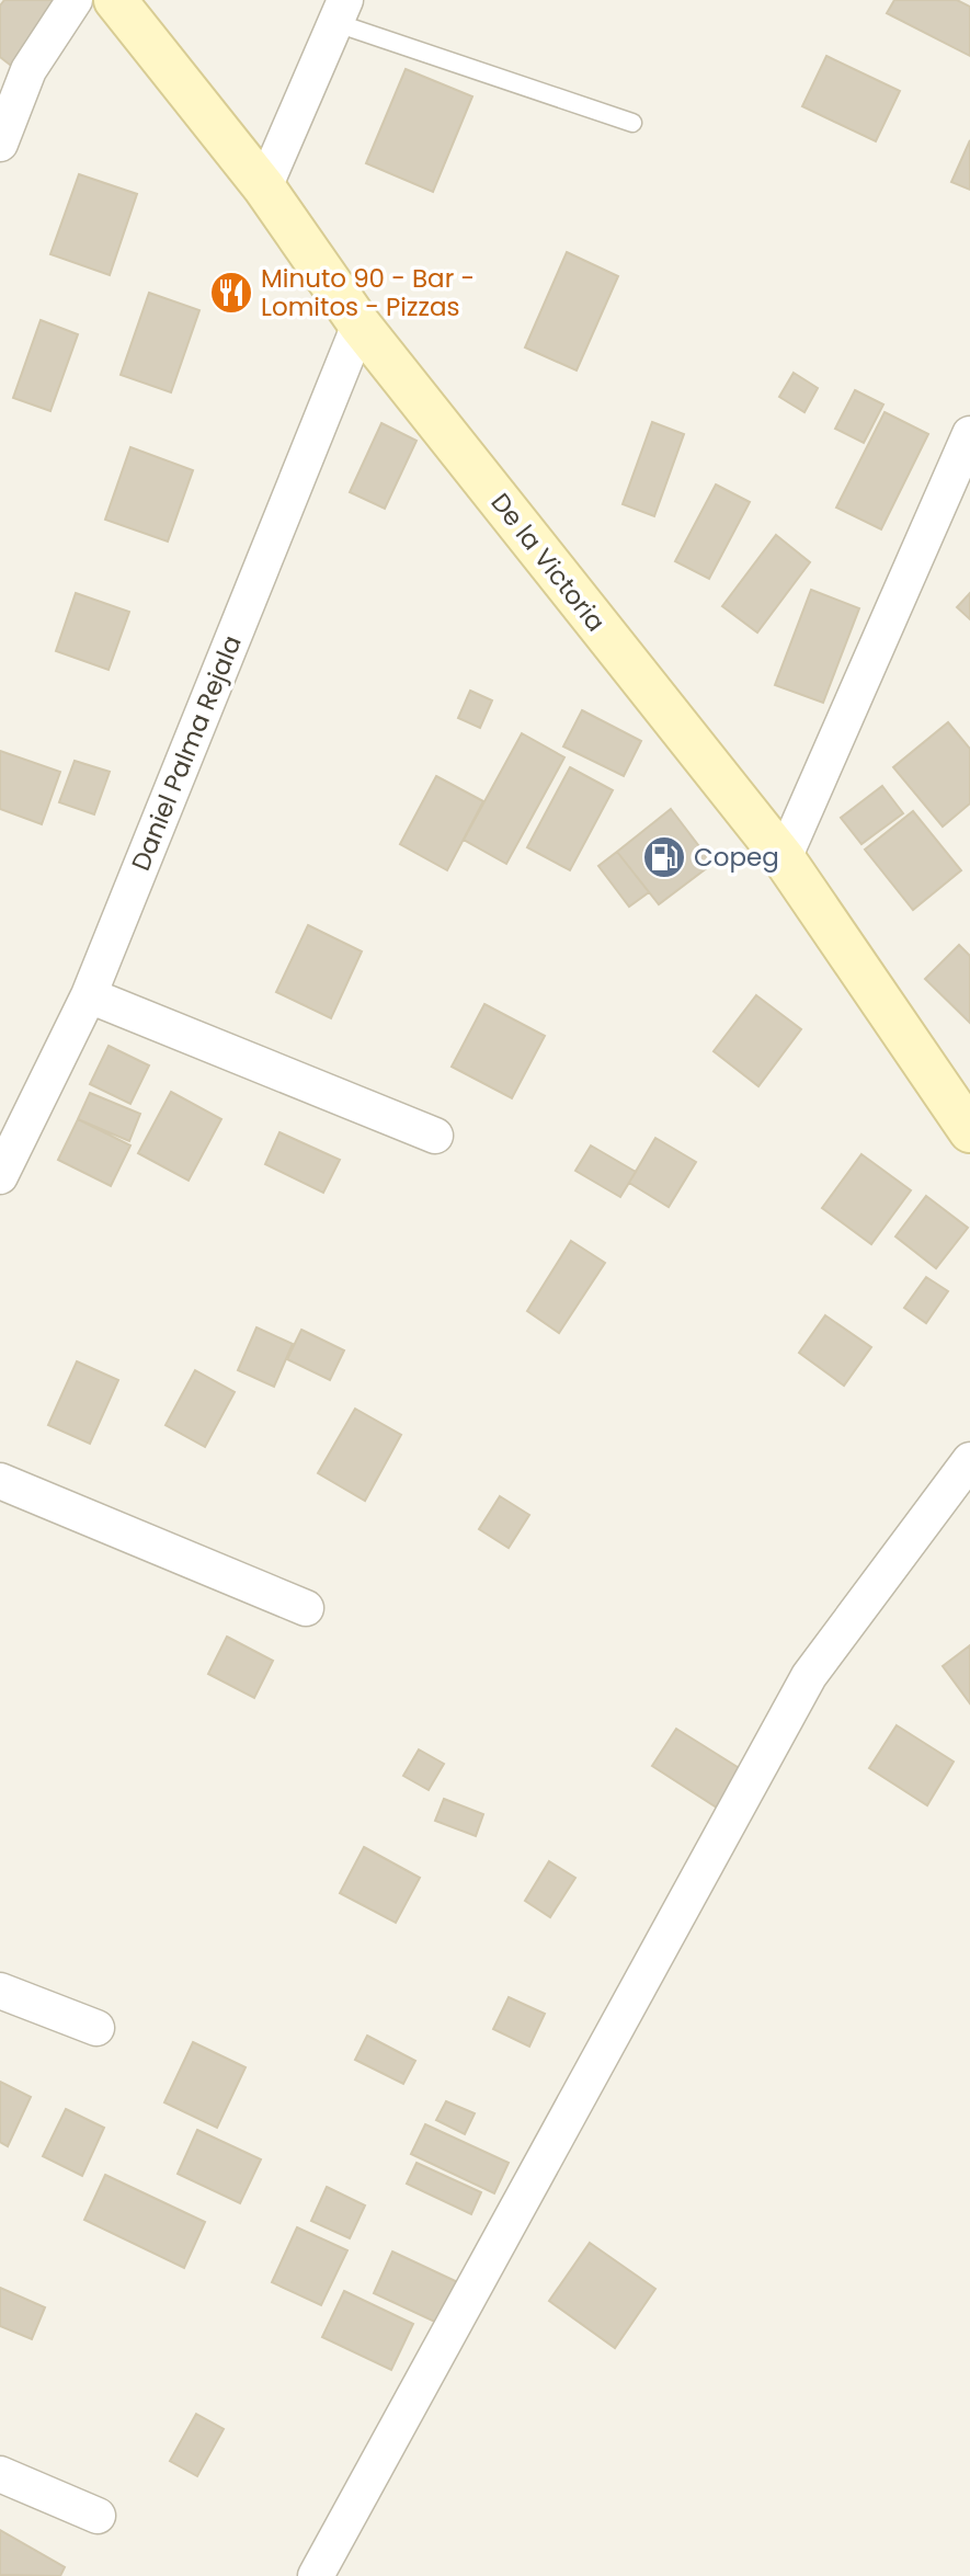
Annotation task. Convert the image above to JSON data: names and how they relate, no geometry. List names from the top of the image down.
{
  "streets": {
    "main road": ["De la Victoria"],
    "street": ["Daniel Palma Rejala"]
  },
  "crossings": [
    ["De la Victoria", "Daniel Palma Rejala"]
  ],
  "places": {
    "restaurant": ["Minuto 90 - Bar - Lomitos - Pizzas"],
    "fuel station": ["Copeg"]
  }
}
